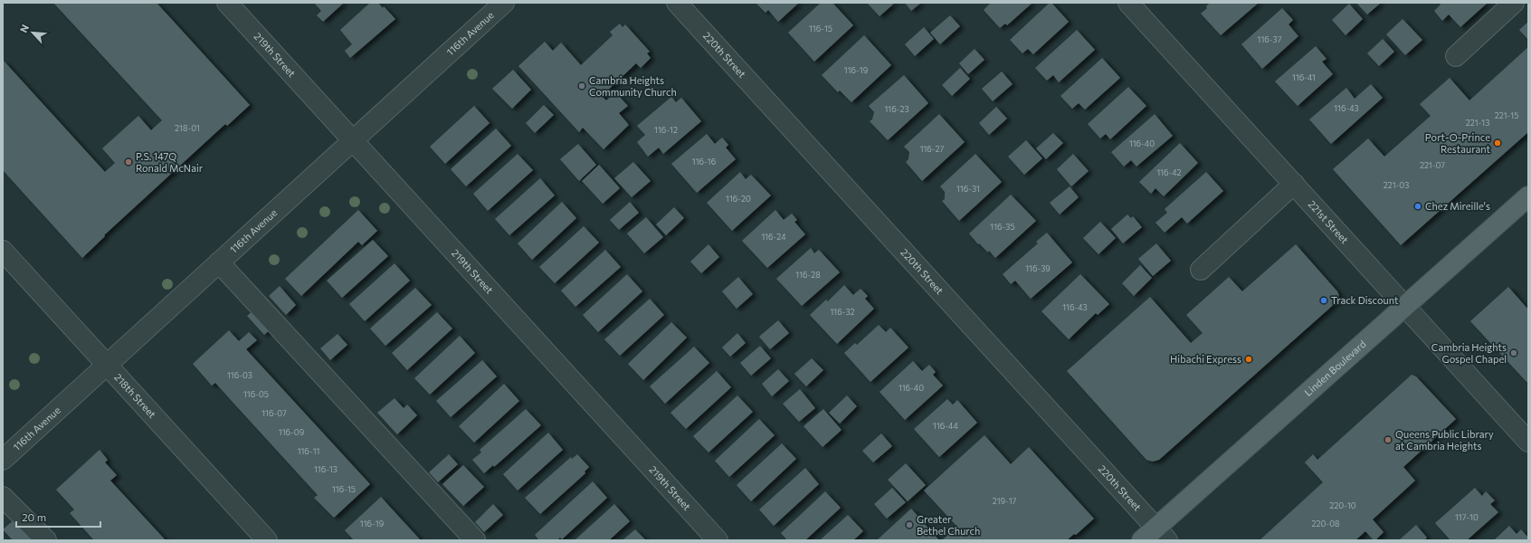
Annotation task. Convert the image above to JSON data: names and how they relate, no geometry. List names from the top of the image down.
{
  "streets": {
    "main road": ["Linden Boulevard"],
    "street": [
      "116th Avenue",
      "219th Street",
      "220th Street",
      "221st Street",
      "218th Street"
    ]
  },
  "crossings": [
    ["116th Avenue", "219th Street"],
    ["116th Avenue", "218th Street"],
    ["220th Street", "Linden Boulevard"],
    ["221st Street", "Linden Boulevard"]
  ],
  "places": [
    "Cambria Heights Community Church",
    "Port-O-Prince Restaurant",
    "P.S. 147Q Ronald McNair",
    "Chez Mireille's",
    "Track Discount",
    "Cambria Heights Gospel Chapel",
    "Hibachi Express",
    "Queens Public Library at Cambria Heights",
    "Greater Bethel Church"
  ],
  "house_numbers": [
    "116-15",
    "116-37",
    "116-19",
    "116-41",
    "116-43",
    "116-23",
    "221-15",
    "221-13",
    "218-01",
    "116-12",
    "116-40",
    "116-27",
    "116-16",
    "221-07",
    "116-42",
    "221-03",
    "116-31",
    "116-20",
    "116-35",
    "116-24",
    "116-39",
    "116-28",
    "116-43",
    "116-32",
    "116-03",
    "116-40",
    "116-05",
    "116-07",
    "116-44",
    "116-09",
    "116-11",
    "116-13",
    "116-15",
    "219-17",
    "220-10",
    "117-10",
    "116-19",
    "220-08"
  ],
  "scale_bar": "20 m",
  "north": "top left"
}
